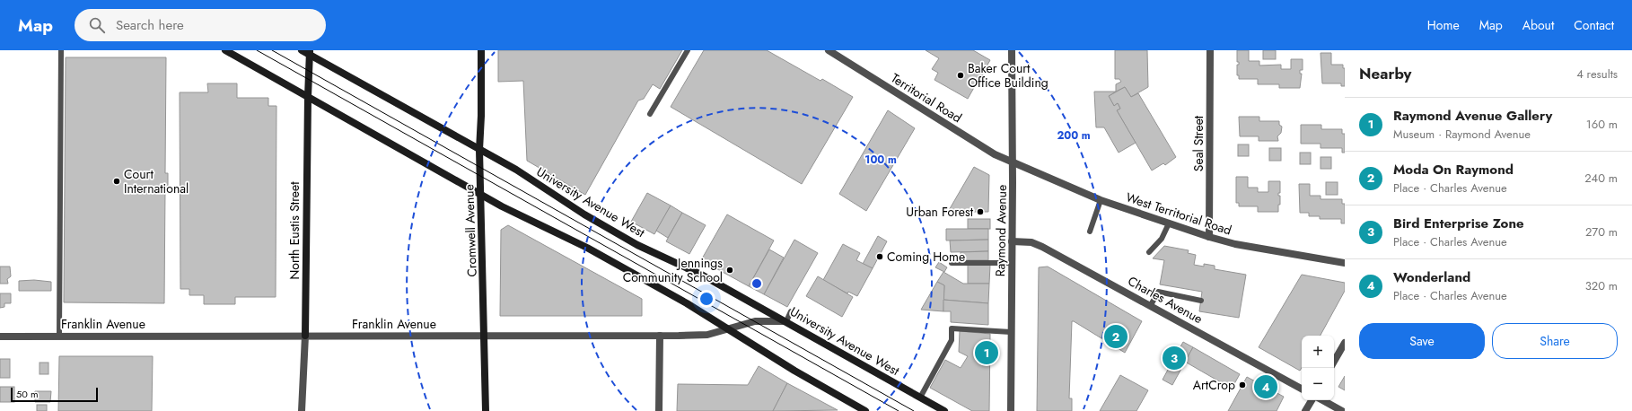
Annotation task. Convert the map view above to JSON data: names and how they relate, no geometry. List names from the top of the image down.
{
  "streets": {
    "main road": ["University Avenue West", "North Eustis Street", "Cromwell Avenue"],
    "street": [
      "Territorial Road",
      "Seal Street",
      "West Territorial Road",
      "Raymond Avenue",
      "Charles Avenue",
      "Franklin Avenue"
    ]
  },
  "crossings": [
    ["Territorial Road", "West Territorial Road"],
    ["Territorial Road", "Raymond Avenue"],
    ["Seal Street", "West Territorial Road"],
    ["University Avenue West", "North Eustis Street"],
    ["University Avenue West", "Cromwell Avenue"],
    ["University Avenue West", "Franklin Avenue"],
    ["West Territorial Road", "Raymond Avenue"],
    ["North Eustis Street", "Franklin Avenue"],
    ["Cromwell Avenue", "Franklin Avenue"],
    ["Raymond Avenue", "Charles Avenue"]
  ],
  "places": [
    "Baker Court Office Building",
    "Court International",
    "Urban Forest",
    "Coming Home",
    "Jennings Community School",
    "ArtCrop"
  ],
  "scale_bar": "50 m",
  "page": {
    "header": "Map",
    "search": "Search here",
    "nav": [
      "Home",
      "Map",
      "About",
      "Contact"
    ],
    "heading": ["Nearby", "4 results"],
    "list": [
      {
        "mark": "1",
        "name": "Raymond Avenue Gallery",
        "note": "Museum · Raymond Avenue",
        "value": "160 m"
      },
      {
        "mark": "2",
        "name": "Moda On Raymond",
        "note": "Place · Charles Avenue",
        "value": "240 m"
      },
      {
        "mark": "3",
        "name": "Bird Enterprise Zone",
        "note": "Place · Charles Avenue",
        "value": "270 m"
      },
      {
        "mark": "4",
        "name": "Wonderland",
        "note": "Place · Charles Avenue",
        "value": "320 m"
      }
    ],
    "buttons": ["Save", "Share"],
    "pins": [
      "2",
      "1",
      "3",
      "4"
    ],
    "map_buttons": ["+", "−"],
    "scale": "50 m"
  },
  "rings": ["200 m", "100 m"]
}
